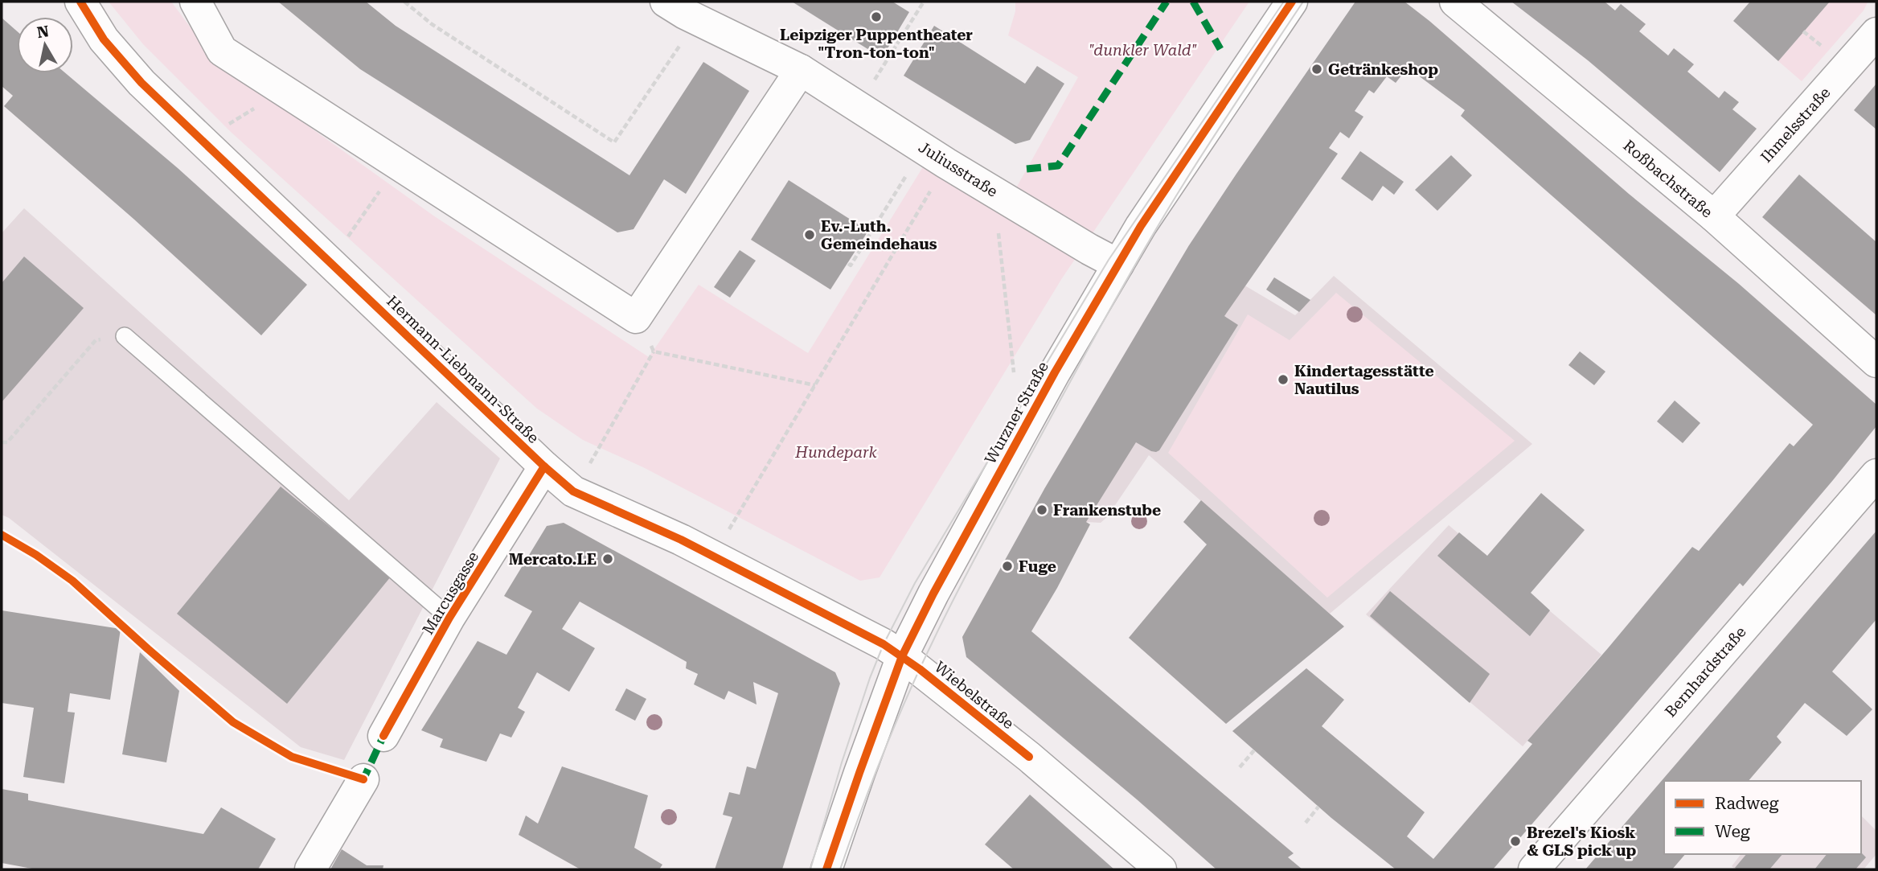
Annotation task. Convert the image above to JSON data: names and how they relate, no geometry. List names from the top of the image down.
{
  "streets": {
    "street": [
      "Ihmelsstraße",
      "Juliusstraße",
      "Roßbachstraße",
      "Hermann-Liebmann-Straße",
      "Wurzner Straße",
      "Marcusgasse",
      "Bernhardstraße",
      "Wiebelstraße"
    ]
  },
  "crossings": [
    ["Ihmelsstraße", "Roßbachstraße"],
    ["Juliusstraße", "Wurzner Straße"],
    ["Hermann-Liebmann-Straße", "Wurzner Straße"],
    ["Hermann-Liebmann-Straße", "Marcusgasse"],
    ["Hermann-Liebmann-Straße", "Wiebelstraße"],
    ["Wurzner Straße", "Wiebelstraße"]
  ],
  "parks": ["\"dunkler Wald\"", "Hundepark"],
  "places": [
    "Leipziger Puppentheater \"Tron-ton-ton\"",
    "Getränkeshop",
    "Ev.-Luth. Gemeindehaus",
    "Kindertagesstätte Nautilus",
    "Frankenstube",
    "Mercato.LE",
    "Fuge",
    "Brezel's Kiosk & GLS pick up"
  ],
  "legend": ["Radweg", "Weg"],
  "north": "top"
}
